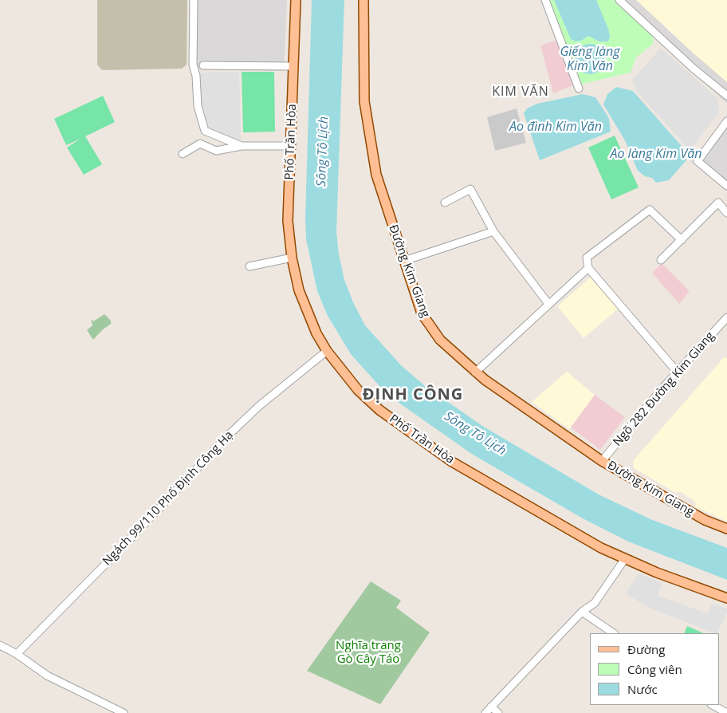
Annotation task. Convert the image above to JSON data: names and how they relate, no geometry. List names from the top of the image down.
{
  "streets": {
    "main road": ["Phố Trần Hòa", "Đường Kim Giang"],
    "street": ["Ngõ 282 Đường Kim Giang", "Ngách 99/110 Phố Định Công Hạ"]
  },
  "crossings": [
    ["Phố Trần Hòa", "Ngách 99/110 Phố Định Công Hạ"],
    ["Đường Kim Giang", "Ngõ 282 Đường Kim Giang"]
  ],
  "districts": ["KIM VĂN", "ĐỊNH CÔNG"],
  "water": [
    "Giếng làng Kim Văn",
    "Ao đình Kim Văn",
    "Sông Tô Lịch",
    "Ao làng Kim Văn"
  ],
  "parks": ["Nghĩa trang Gò Cây Táo"],
  "legend": ["Đường", "Công viên", "Nước"]
}
